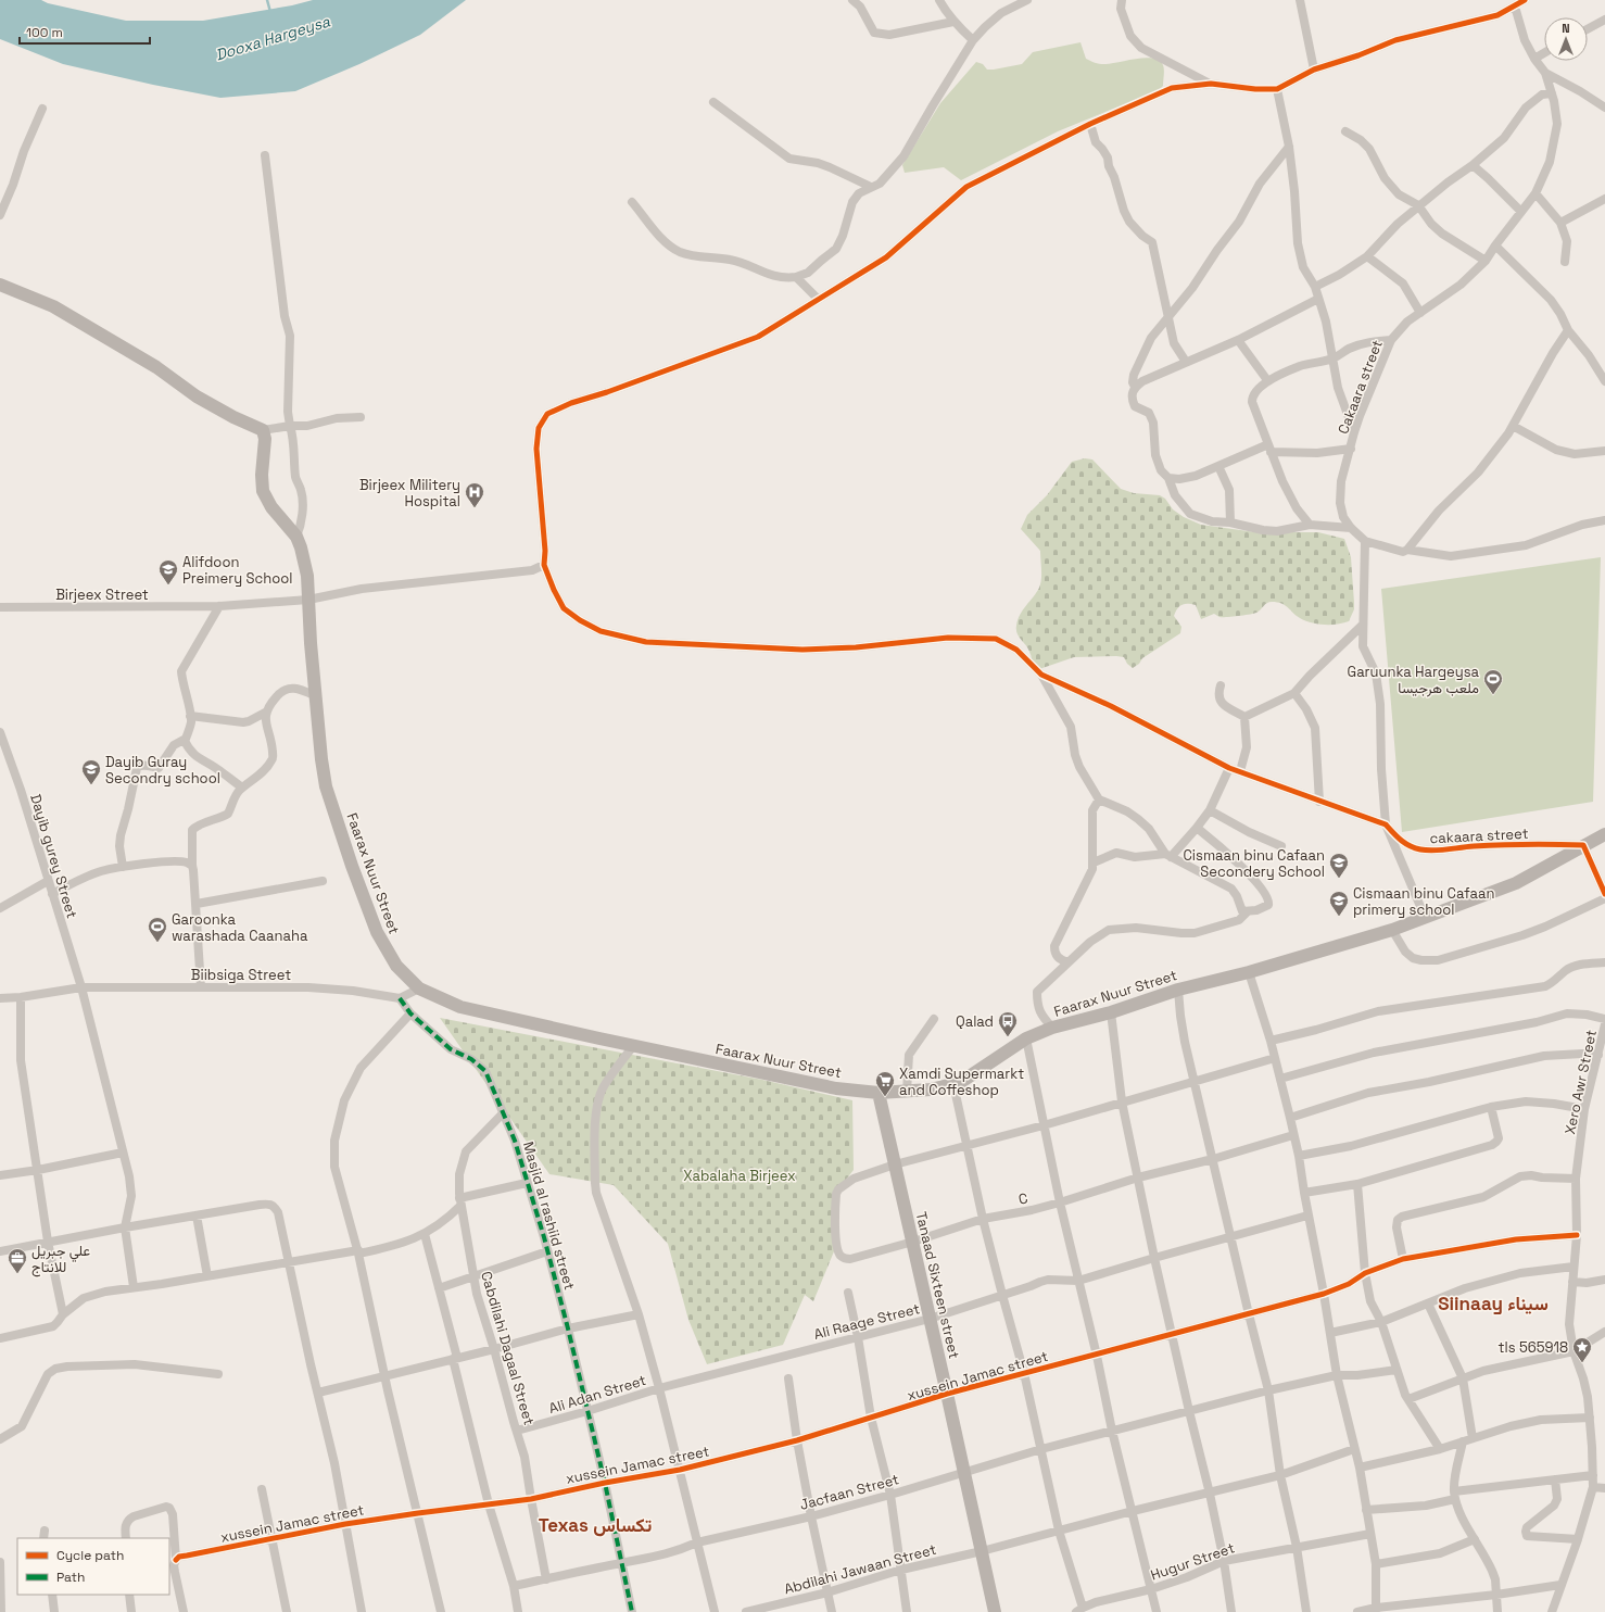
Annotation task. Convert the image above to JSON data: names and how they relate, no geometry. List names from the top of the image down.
{
  "streets": {
    "main road": ["Faarax Nuur Street", "Tanaad Sixteen street"],
    "street": [
      "Cakaara street",
      "Birjeex Street",
      "cakaara street",
      "Dayib gurey Street",
      "Biibsiga Street",
      "Xero Awr Street",
      "C",
      "Masjid al rashiid street",
      "Ali Raage Street",
      "Cabdilahi Dagaal Street",
      "xussein Jamac street",
      "Ali Adan Street",
      "Jacfaan Street",
      "Hugur Street",
      "Abdilahi Jawaan Street"
    ]
  },
  "crossings": [
    ["Birjeex Street", "Faarax Nuur Street"],
    ["cakaara street", "Faarax Nuur Street"],
    ["Dayib gurey Street", "Biibsiga Street"],
    ["Faarax Nuur Street", "Tanaad Sixteen street"],
    ["Biibsiga Street", "Masjid al rashiid street"],
    ["Xero Awr Street", "xussein Jamac street"],
    ["C", "Tanaad Sixteen street"],
    ["Masjid al rashiid street", "Cabdilahi Dagaal Street"],
    ["Masjid al rashiid street", "xussein Jamac street"],
    ["Masjid al rashiid street", "Ali Adan Street"],
    ["Masjid al rashiid street", "Jacfaan Street"],
    ["Tanaad Sixteen street", "Ali Raage Street"],
    ["Tanaad Sixteen street", "xussein Jamac street"],
    ["Tanaad Sixteen street", "Jacfaan Street"],
    ["Tanaad Sixteen street", "Abdilahi Jawaan Street"],
    ["Ali Raage Street", "Ali Adan Street"],
    ["Cabdilahi Dagaal Street", "xussein Jamac street"],
    ["Cabdilahi Dagaal Street", "Ali Adan Street"],
    ["Cabdilahi Dagaal Street", "Jacfaan Street"]
  ],
  "districts": ["Siinaay سيناء", "Texas تكساس"],
  "water": ["Dooxa Hargeysa"],
  "parks": ["Xabalaha Birjeex"],
  "places": {
    "hospital": ["Birjeex Militery Hospital"],
    "school or university": [
      "Alifdoon Preimery School",
      "Dayib Guray Secondry school",
      "Cismaan binu Cafaan Secondery School",
      "Cismaan binu Cafaan primery school"
    ],
    "sports": ["Garuunka Hargeysa ملعب هرجيسا", "Garoonka warashada Caanaha"],
    "bus stop": ["Qalad"],
    "supermarket": ["Xamdi Supermarkt and Coffeshop"],
    "office": ["علي جبريل للانتاج"],
    "place": ["tls 565918"]
  },
  "legend": ["Cycle path", "Path"],
  "scale_bar": "100 m",
  "north": "top"
}
